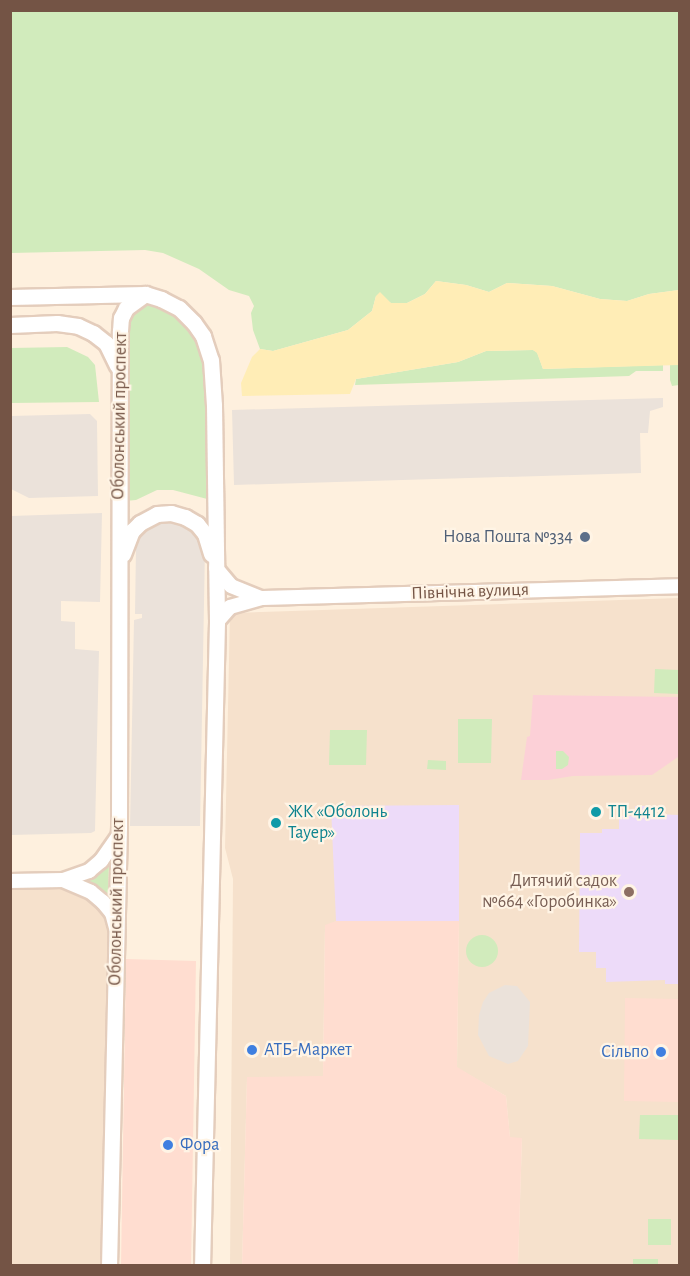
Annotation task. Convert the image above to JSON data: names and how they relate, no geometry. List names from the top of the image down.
{
  "streets": {
    "main road": ["Оболонський проспект"],
    "street": ["Північна вулиця"]
  },
  "places": [
    "Нова Пошта №334",
    "ТП-4412",
    "ЖК «Оболонь Тауер»",
    "Дитячий садок №664 «Горобинка»",
    "АТБ-Маркет",
    "Сільпо",
    "Фора"
  ]
}
